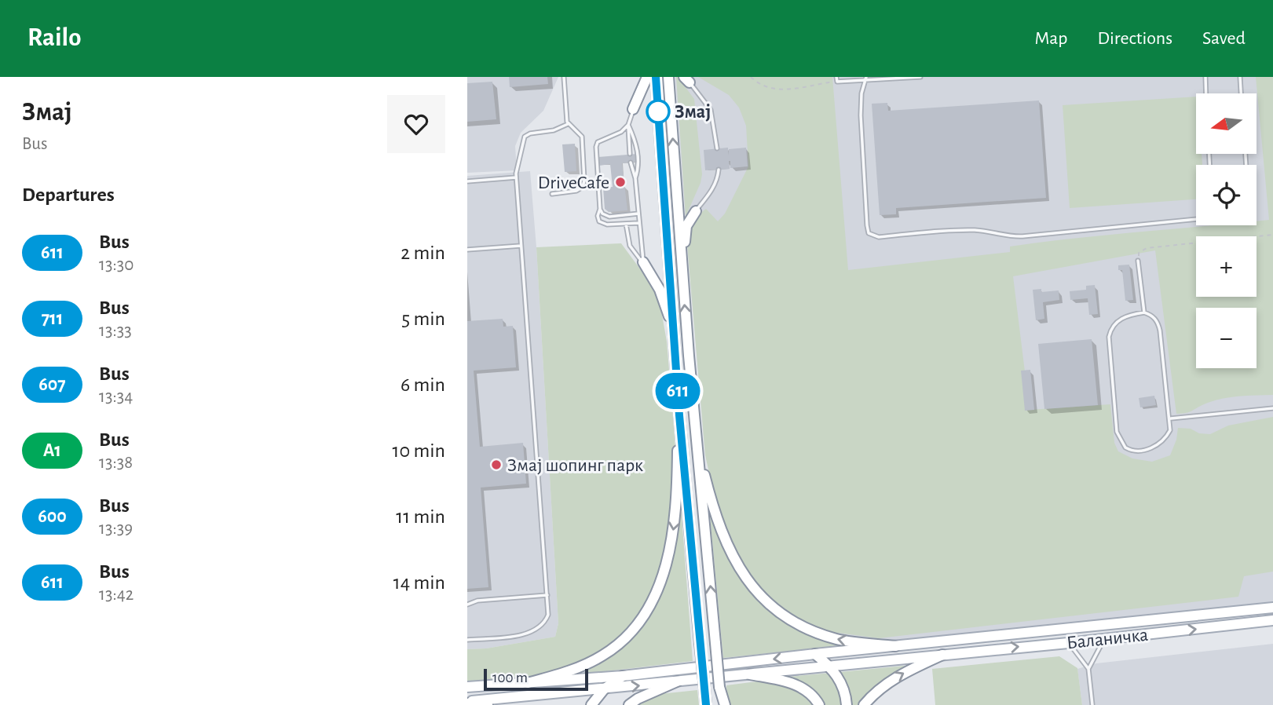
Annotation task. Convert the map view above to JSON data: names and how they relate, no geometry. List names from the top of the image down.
{
  "streets": {
    "main road": ["Баланичка"]
  },
  "places": ["Змај", "DriveCafe", "Змај шопинг парк"],
  "lines": ["bus line 611"],
  "scale_bar": "100 m",
  "north": "left",
  "page": {
    "header": "Railo",
    "nav": ["Map", "Directions", "Saved"],
    "heading": [
      ["Змај", "Bus"],
      "Departures"
    ],
    "on_map": "611",
    "map_buttons": ["+", "−"],
    "list": [
      {
        "mark": "611",
        "name": "Bus",
        "note": "13:30",
        "value": "2 min"
      },
      {
        "mark": "711",
        "name": "Bus",
        "note": "13:33",
        "value": "5 min"
      },
      {
        "mark": "607",
        "name": "Bus",
        "note": "13:34",
        "value": "6 min"
      },
      {
        "mark": "A1",
        "name": "Bus",
        "note": "13:38",
        "value": "10 min"
      },
      {
        "mark": "600",
        "name": "Bus",
        "note": "13:39",
        "value": "11 min"
      },
      {
        "mark": "611",
        "name": "Bus",
        "note": "13:42",
        "value": "14 min"
      }
    ],
    "scale": "100 m"
  }
}
